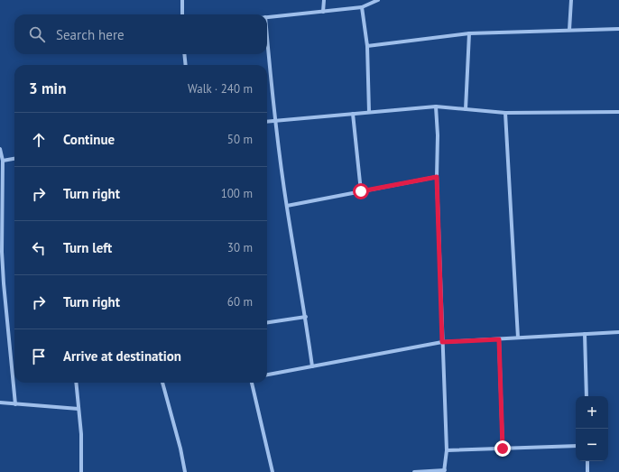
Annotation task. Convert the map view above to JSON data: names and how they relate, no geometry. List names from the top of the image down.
{
  "page": {
    "search": "Search here",
    "heading": ["3 min", "Walk · 240 m"],
    "list": [
      ["Continue", "50 m"],
      ["Turn right", "100 m"],
      ["Turn left", "30 m"],
      ["Turn right", "60 m"],
      "Arrive at destination"
    ],
    "map_buttons": ["+", "−"]
  }
}
